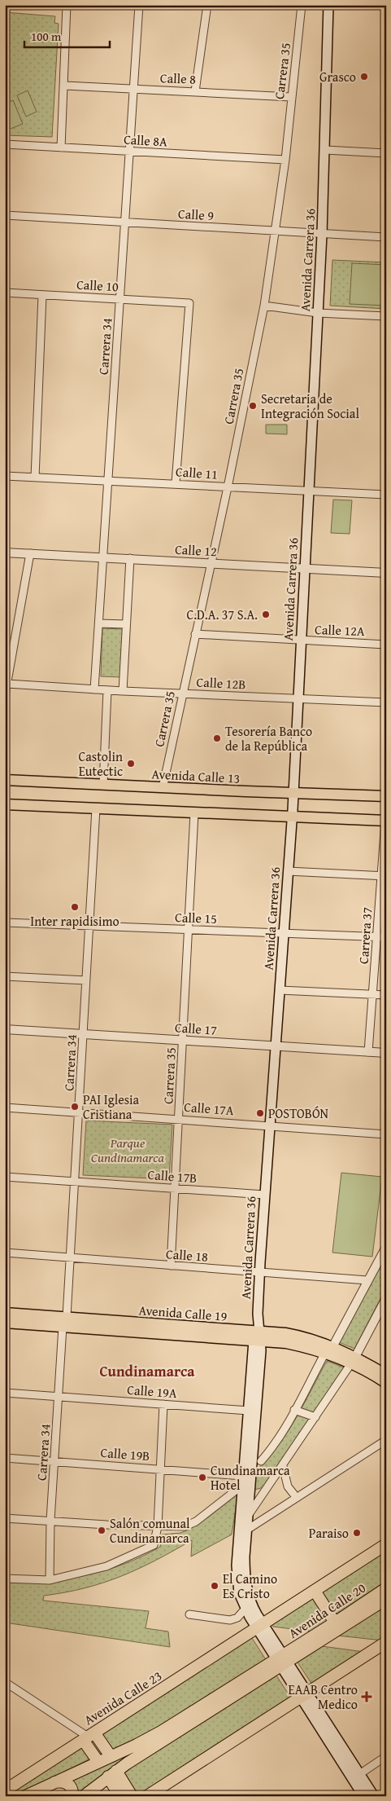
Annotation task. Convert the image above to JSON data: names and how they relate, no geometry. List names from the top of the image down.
{
  "streets": {
    "highway": ["Avenida Calle 20", "Avenida Calle 23"],
    "main road": ["Avenida Carrera 36", "Avenida Calle 13", "Avenida Calle 19"],
    "street": [
      "Carrera 35",
      "Calle 8",
      "Calle 8A",
      "Calle 9",
      "Calle 10",
      "Carrera 34",
      "Calle 11",
      "Calle 12",
      "Calle 12A",
      "Calle 12B",
      "Calle 15",
      "Carrera 37",
      "Calle 17",
      "Calle 17A",
      "Calle 17B",
      "Calle 18",
      "Calle 19A",
      "Calle 19B"
    ]
  },
  "crossings": [
    ["Carrera 35", "Calle 8"],
    ["Carrera 35", "Calle 8A"],
    ["Carrera 35", "Calle 9"],
    ["Carrera 35", "Calle 11"],
    ["Carrera 35", "Calle 12"],
    ["Carrera 35", "Calle 12A"],
    ["Carrera 35", "Calle 12B"],
    ["Carrera 35", "Avenida Calle 13"],
    ["Carrera 35", "Calle 15"],
    ["Carrera 35", "Calle 17"],
    ["Carrera 35", "Calle 17A"],
    ["Carrera 35", "Calle 17B"],
    ["Carrera 35", "Calle 18"],
    ["Calle 8", "Carrera 34"],
    ["Calle 8A", "Carrera 34"],
    ["Calle 9", "Avenida Carrera 36"],
    ["Calle 9", "Carrera 34"],
    ["Avenida Carrera 36", "Calle 11"],
    ["Avenida Carrera 36", "Calle 12"],
    ["Avenida Carrera 36", "Calle 12A"],
    ["Avenida Carrera 36", "Calle 12B"],
    ["Avenida Carrera 36", "Avenida Calle 13"],
    ["Avenida Carrera 36", "Calle 15"],
    ["Avenida Carrera 36", "Calle 17"],
    ["Avenida Carrera 36", "Calle 17A"],
    ["Avenida Carrera 36", "Calle 17B"],
    ["Avenida Carrera 36", "Calle 18"],
    ["Avenida Carrera 36", "Avenida Calle 19"],
    ["Avenida Carrera 36", "Calle 19A"],
    ["Avenida Carrera 36", "Calle 19B"],
    ["Avenida Carrera 36", "Avenida Calle 20"],
    ["Avenida Carrera 36", "Avenida Calle 23"],
    ["Calle 10", "Carrera 34"],
    ["Calle 10", "Calle 11"],
    ["Carrera 34", "Calle 11"],
    ["Carrera 34", "Calle 12"],
    ["Carrera 34", "Calle 12B"],
    ["Carrera 34", "Calle 15"],
    ["Carrera 34", "Calle 17"],
    ["Carrera 34", "Calle 17A"],
    ["Carrera 34", "Calle 17B"],
    ["Carrera 34", "Calle 18"],
    ["Carrera 34", "Avenida Calle 19"],
    ["Carrera 34", "Calle 19A"],
    ["Carrera 34", "Calle 19B"],
    ["Calle 15", "Carrera 37"],
    ["Carrera 37", "Calle 17"],
    ["Avenida Calle 20", "Avenida Calle 23"]
  ],
  "districts": ["Cundinamarca"],
  "parks": ["Parque Cundinamarca"],
  "places": {
    "other": [
      "Grasco",
      "Secretaria de Integración Social",
      "C.D.A. 37 S.A.",
      "Tesorería Banco de la República",
      "Castolin Eutectic",
      "Inter rapidisimo",
      "PAI Iglesia Cristiana",
      "POSTOBÓN",
      "Cundinamarca Hotel",
      "Salón comunal Cundinamarca",
      "Paraiso",
      "El Camino Es Cristo"
    ],
    "health": ["EAAB Centro Medico"]
  },
  "scale_bar": "100 m"
}
